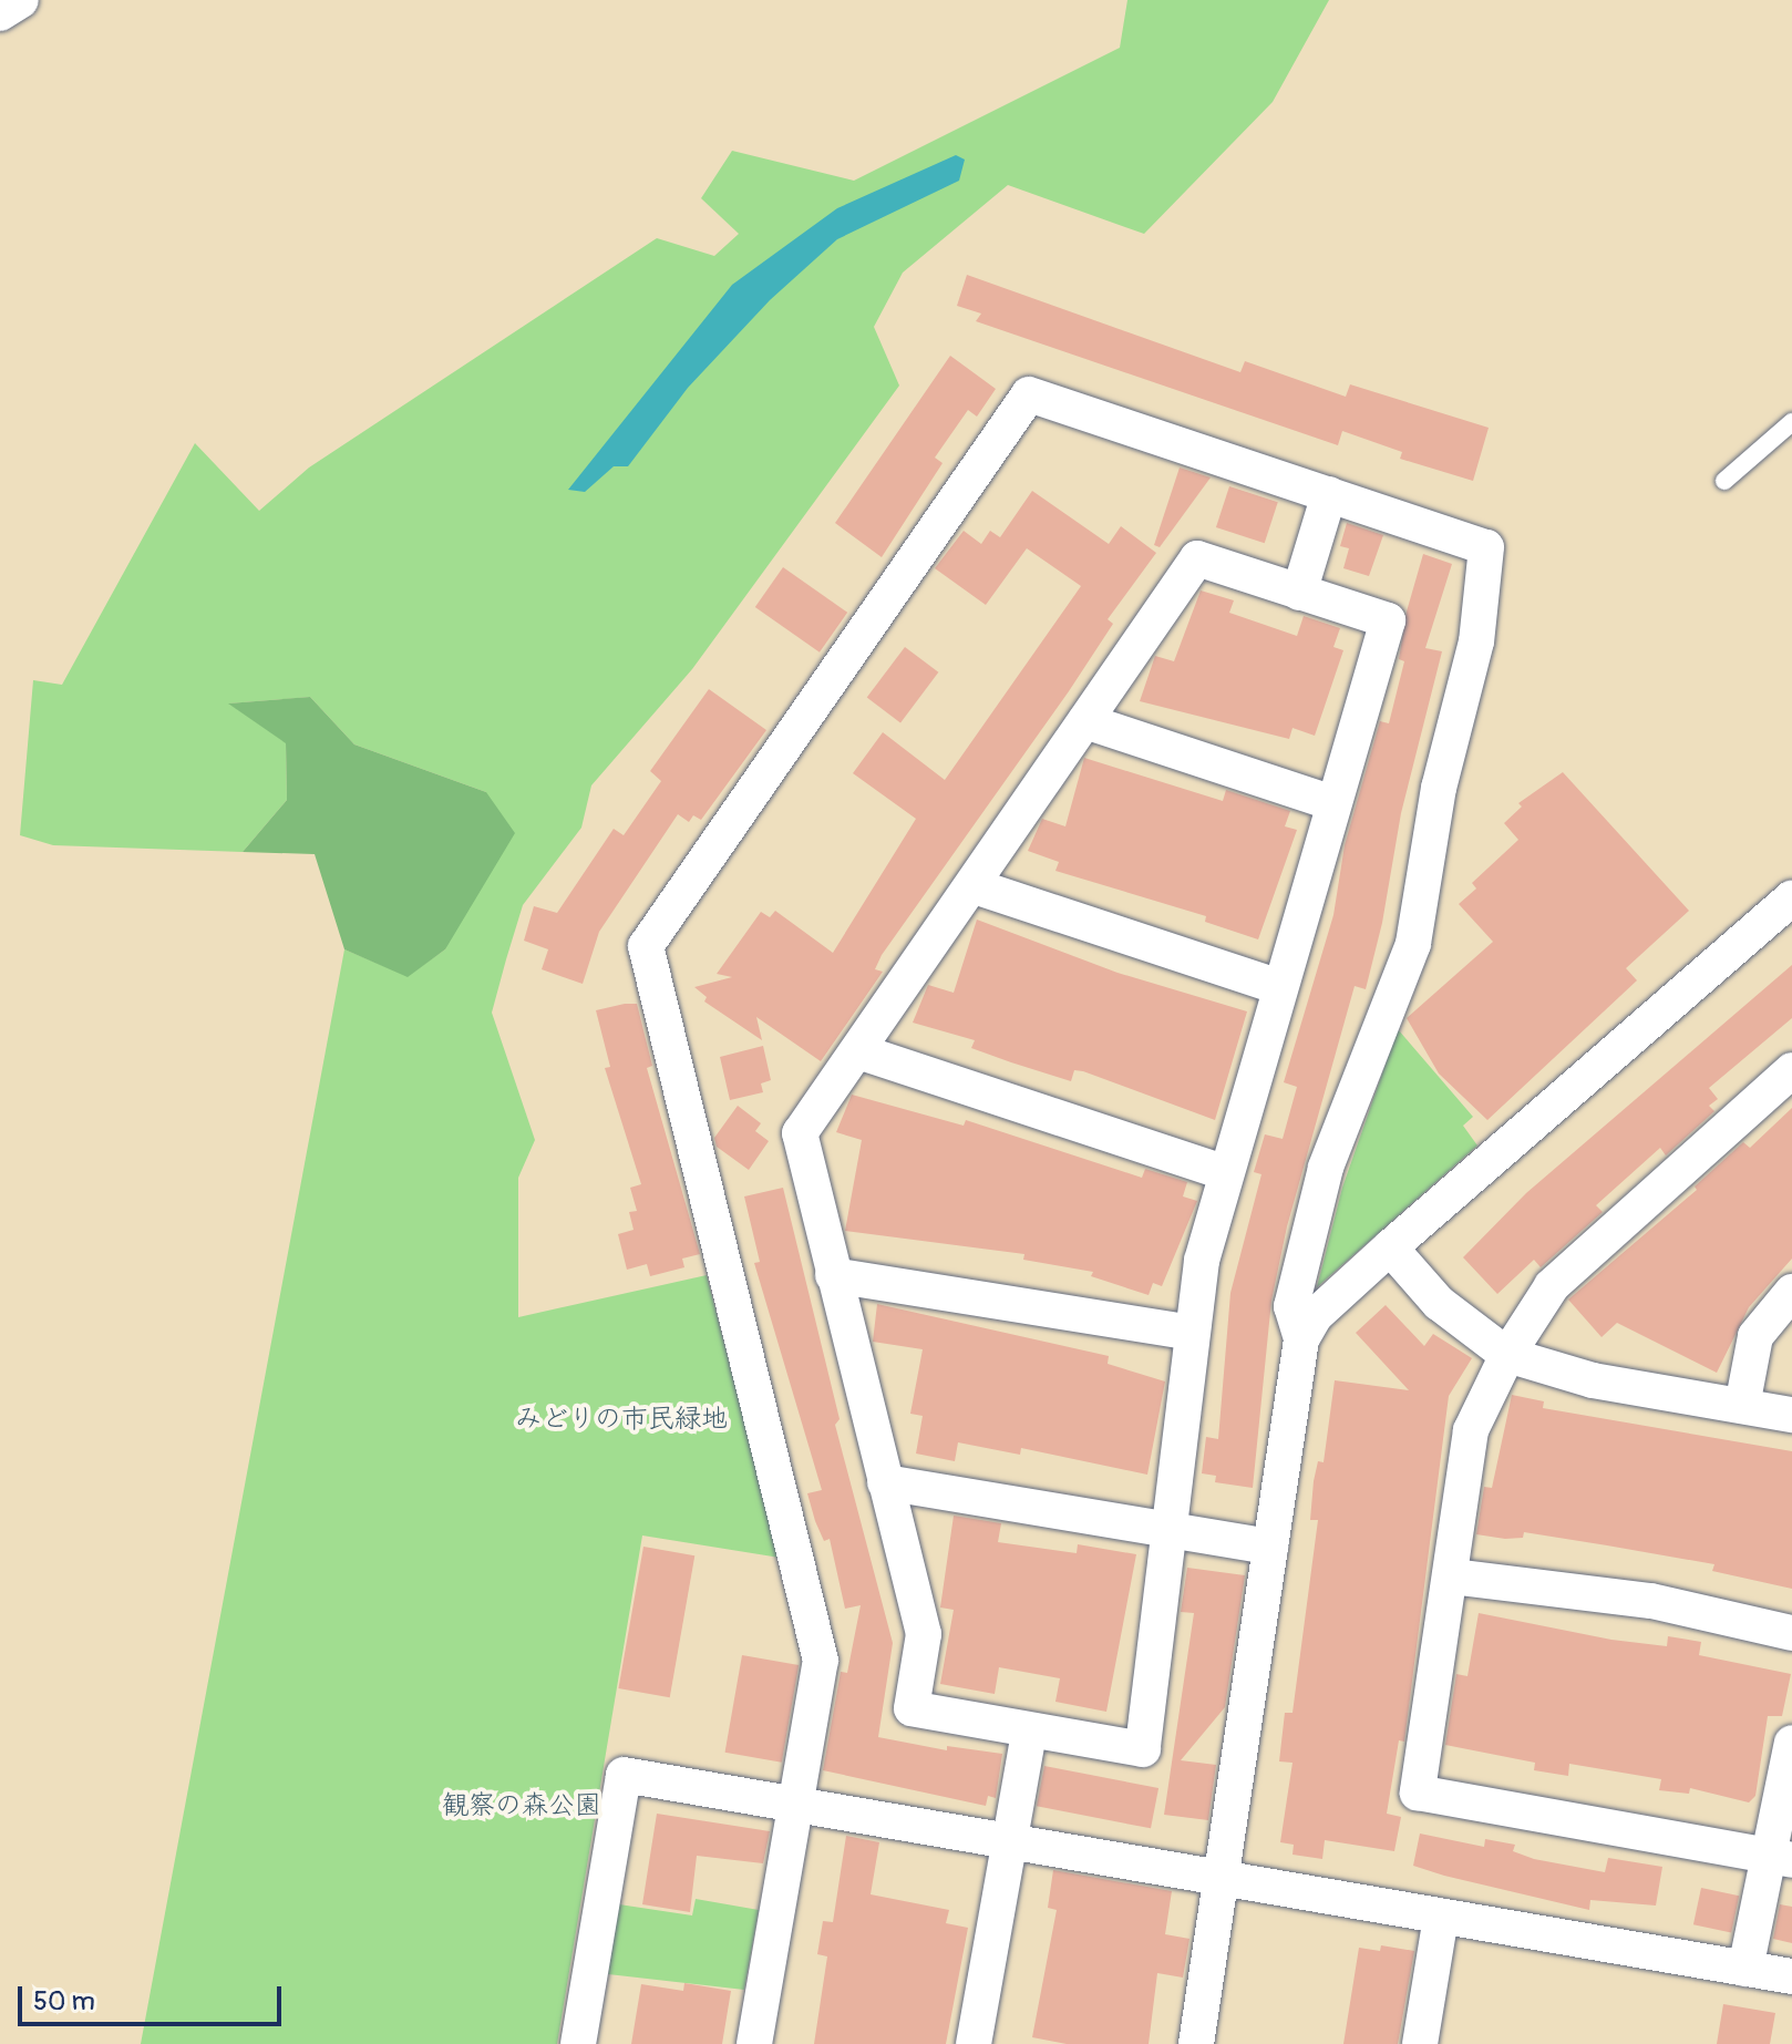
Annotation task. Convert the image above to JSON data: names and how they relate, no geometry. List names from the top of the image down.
{
  "parks": ["みどりの市民緑地", "観察の森公園"],
  "scale_bar": "50 m"
}
